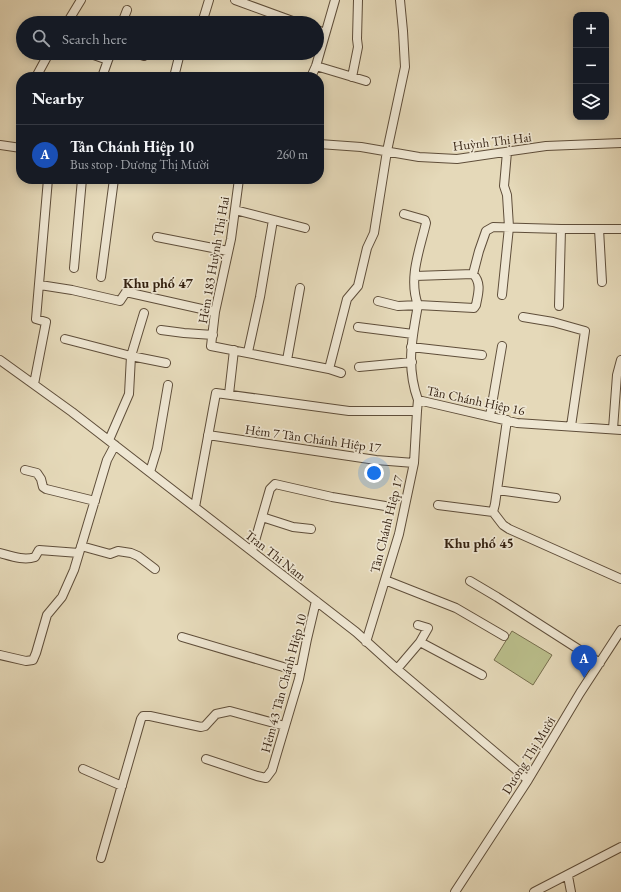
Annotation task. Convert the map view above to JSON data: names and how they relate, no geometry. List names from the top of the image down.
{
  "streets": {
    "street": [
      "Huỳnh Thị Hai",
      "Hẻm 183 Huỳnh Thị Hai",
      "Tân Chánh Hiệp 16",
      "Hẻm 7 Tân Chánh Hiệp 17",
      "Tân Chánh Hiệp 17",
      "Tran Thi Nam",
      "Hẻm 43 Tân Chánh Hiệp 10",
      "Dương Thị Mười"
    ]
  },
  "crossings": [
    ["Tân Chánh Hiệp 16", "Hẻm 7 Tân Chánh Hiệp 17"],
    ["Tân Chánh Hiệp 16", "Tân Chánh Hiệp 17"],
    ["Hẻm 7 Tân Chánh Hiệp 17", "Tân Chánh Hiệp 17"],
    ["Tân Chánh Hiệp 17", "Tran Thi Nam"],
    ["Tran Thi Nam", "Hẻm 43 Tân Chánh Hiệp 10"],
    ["Tran Thi Nam", "Dương Thị Mười"]
  ],
  "districts": ["Khu phố 47", "Khu phố 45"],
  "page": {
    "map_buttons": ["+", "−"],
    "search": "Search here",
    "heading": "Nearby",
    "list": [
      {
        "mark": "A",
        "name": "Tân Chánh Hiệp 10",
        "note": "Bus stop · Dương Thị Mười",
        "value": "260 m"
      }
    ],
    "pins": "A"
  }
}
